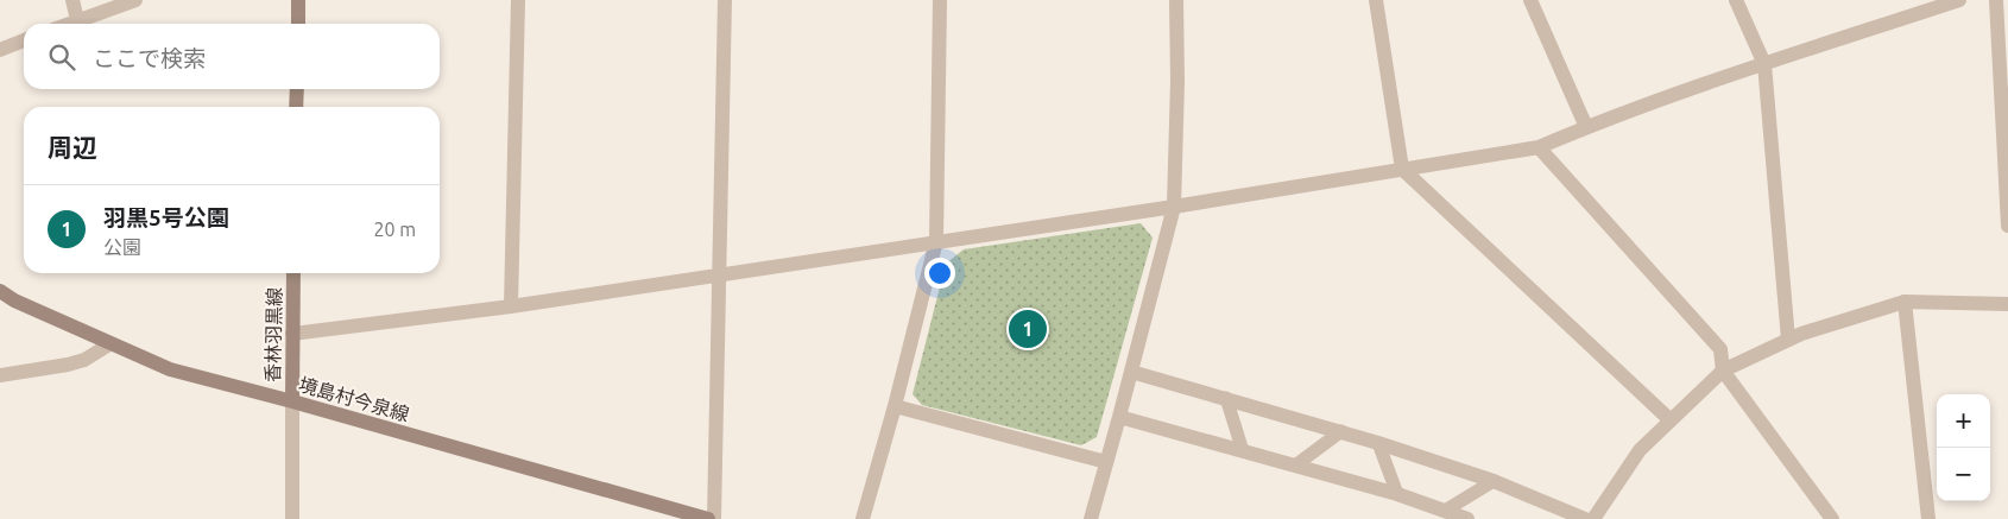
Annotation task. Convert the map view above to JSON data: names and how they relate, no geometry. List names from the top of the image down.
{
  "streets": {
    "main road": ["香林羽黒線", "境島村今泉線"]
  },
  "crossings": [
    ["香林羽黒線", "境島村今泉線"]
  ],
  "page": {
    "search": "ここで検索",
    "heading": "周辺",
    "list": [
      {
        "mark": "1",
        "name": "羽黒5号公園",
        "note": "公園",
        "value": "20 m"
      }
    ],
    "pins": "1",
    "map_buttons": ["+", "−"]
  }
}
